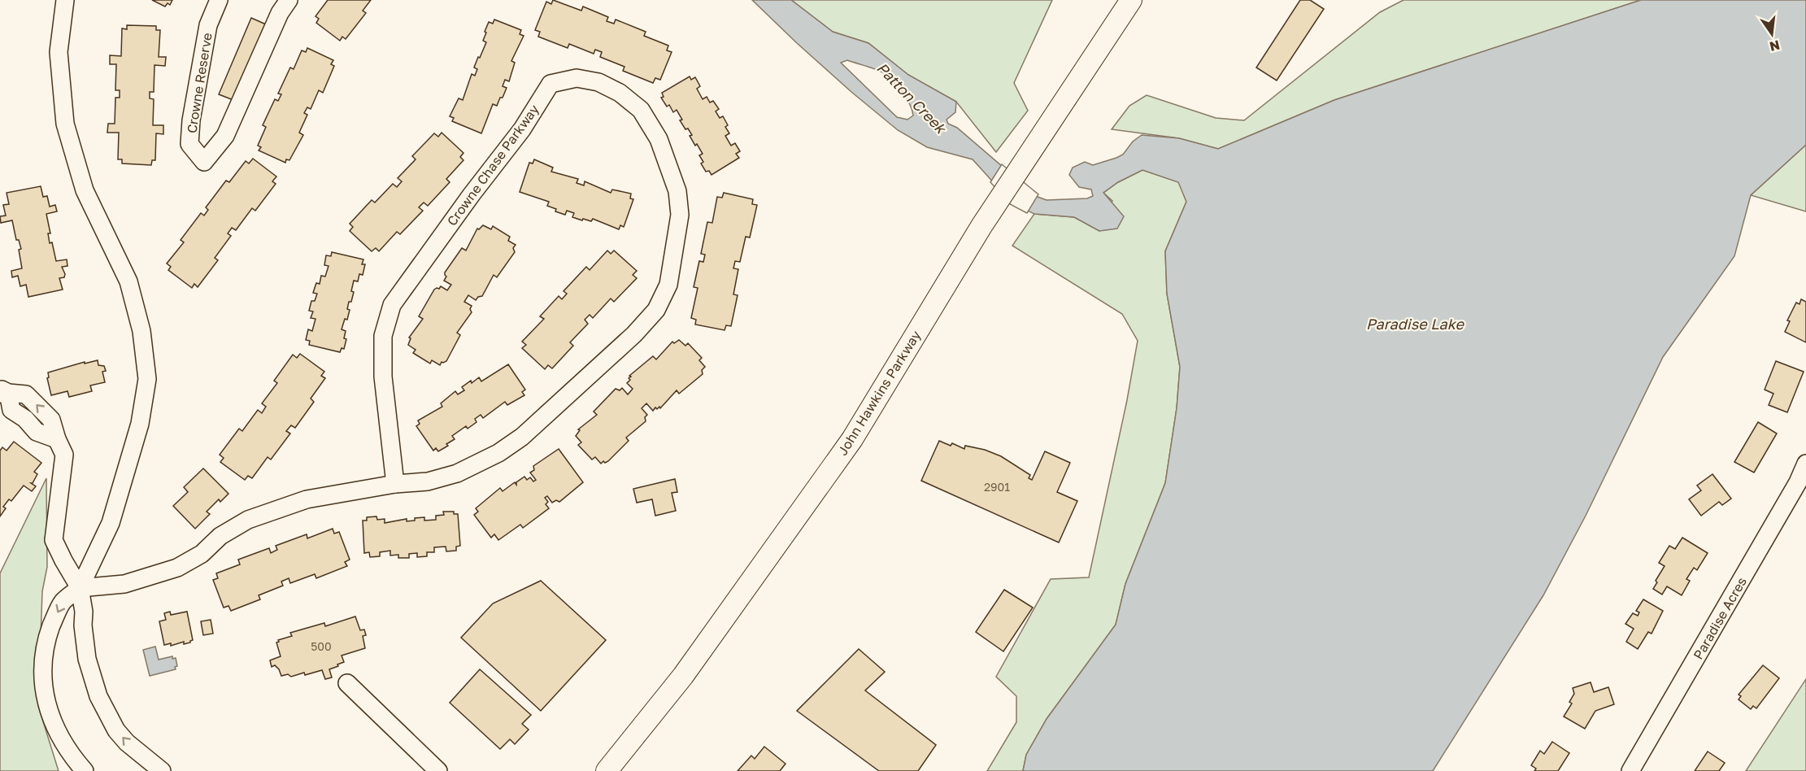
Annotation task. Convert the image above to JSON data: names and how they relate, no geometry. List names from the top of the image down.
{
  "streets": {
    "main road": ["John Hawkins Parkway"],
    "street": ["Crowne Reserve", "Crowne Chase Parkway", "Paradise Acres"]
  },
  "water": ["Patton Creek", "Paradise Lake"],
  "house_numbers": ["2901", "500"],
  "north": "bottom"
}
